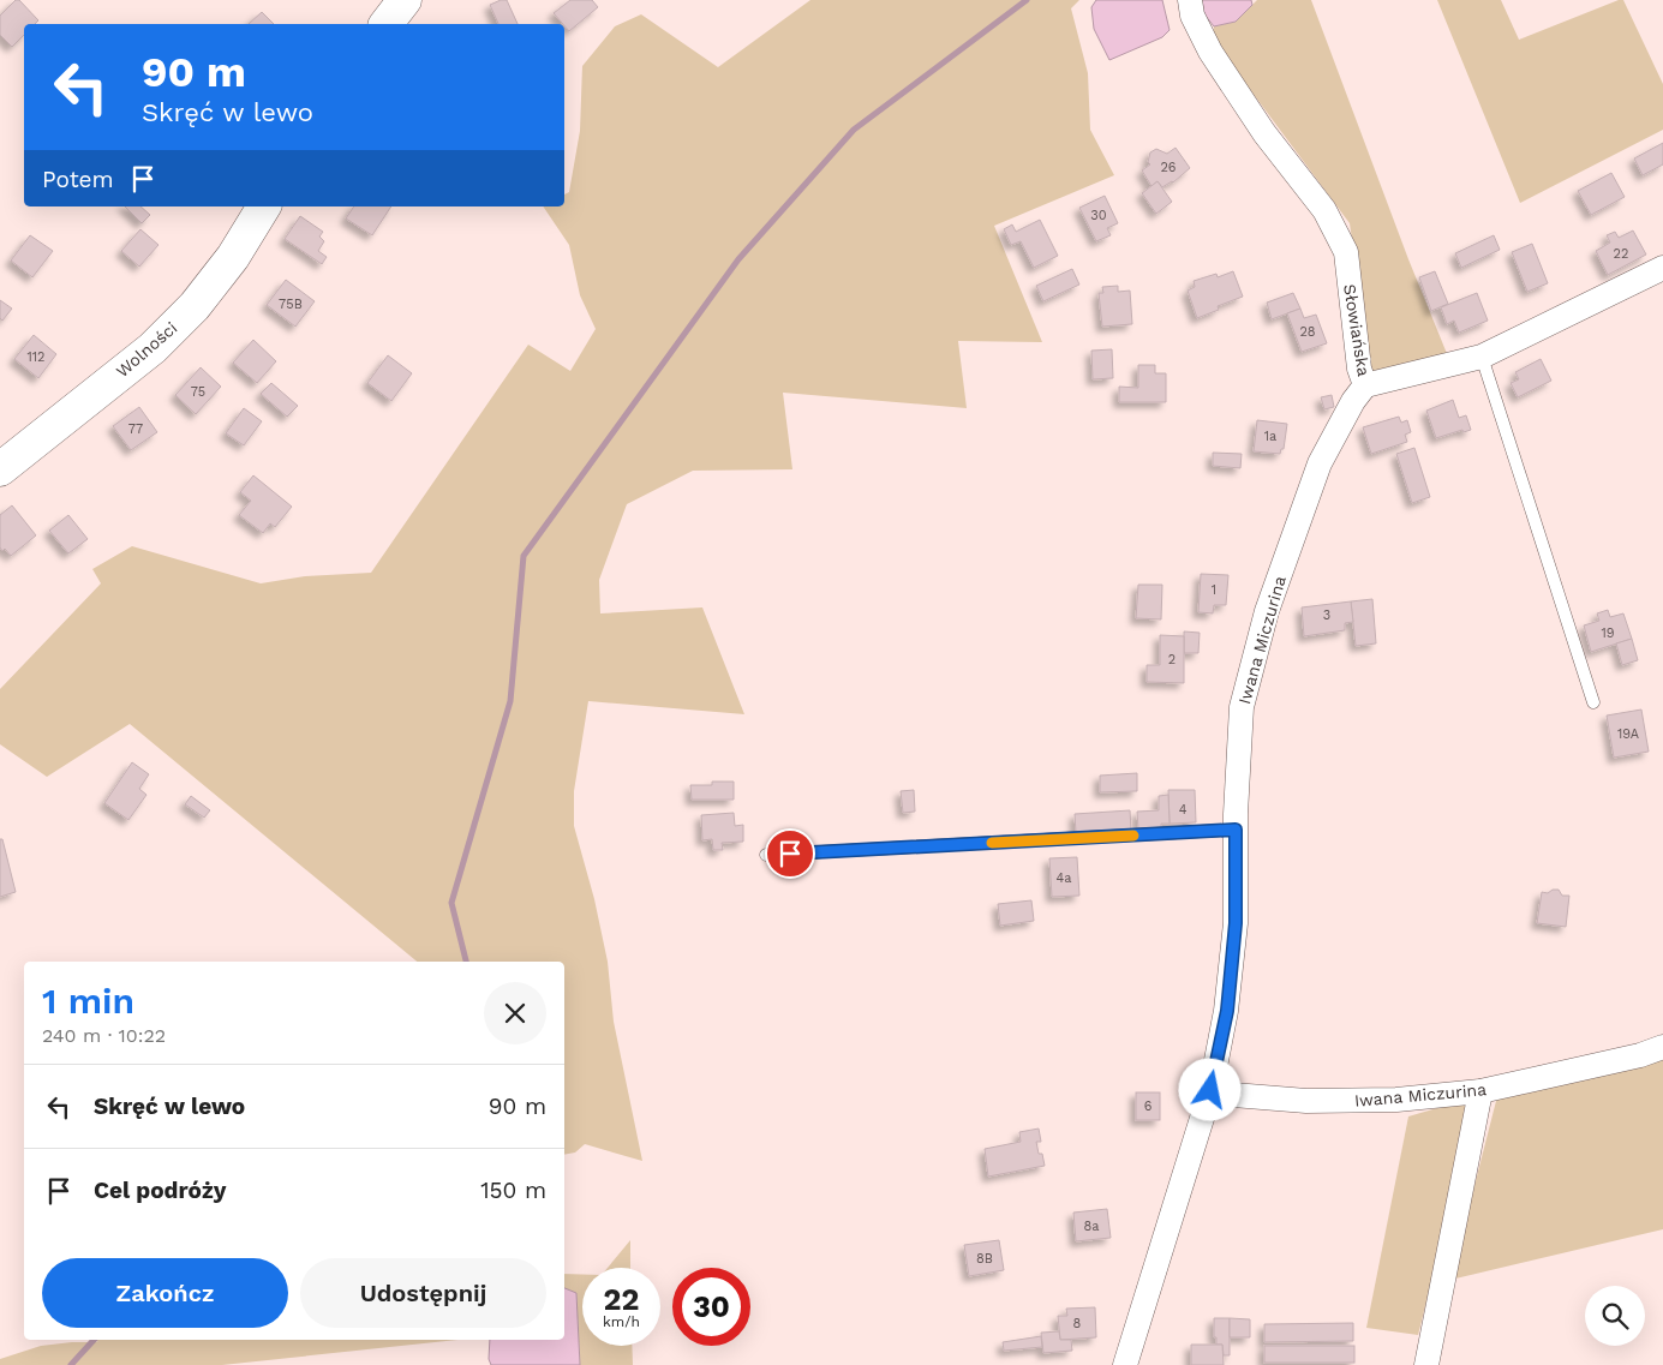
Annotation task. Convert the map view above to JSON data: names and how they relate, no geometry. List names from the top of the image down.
{
  "streets": {
    "street": ["Słowiańska", "Wolności", "Iwana Miczurina"]
  },
  "crossings": [
    ["Słowiańska", "Iwana Miczurina"]
  ],
  "house_numbers": [
    "26",
    "30",
    "22",
    "75B",
    "28",
    "112",
    "75",
    "77",
    "1a",
    "1",
    "3",
    "19",
    "2",
    "19A",
    "4",
    "4a",
    "6",
    "8a",
    "8B",
    "8"
  ],
  "page": {
    "turn": ["90 m", "Skręć w lewo"],
    "then": "Potem",
    "heading": ["1 min", "240 m · 10:22"],
    "list": [
      {
        "name": "Skręć w lewo",
        "value": "90 m"
      },
      {
        "name": "Cel podróży",
        "value": "150 m"
      }
    ],
    "buttons": ["Zakończ", "Udostępnij"],
    "speed": "22 km/h",
    "limit": "30"
  }
}
